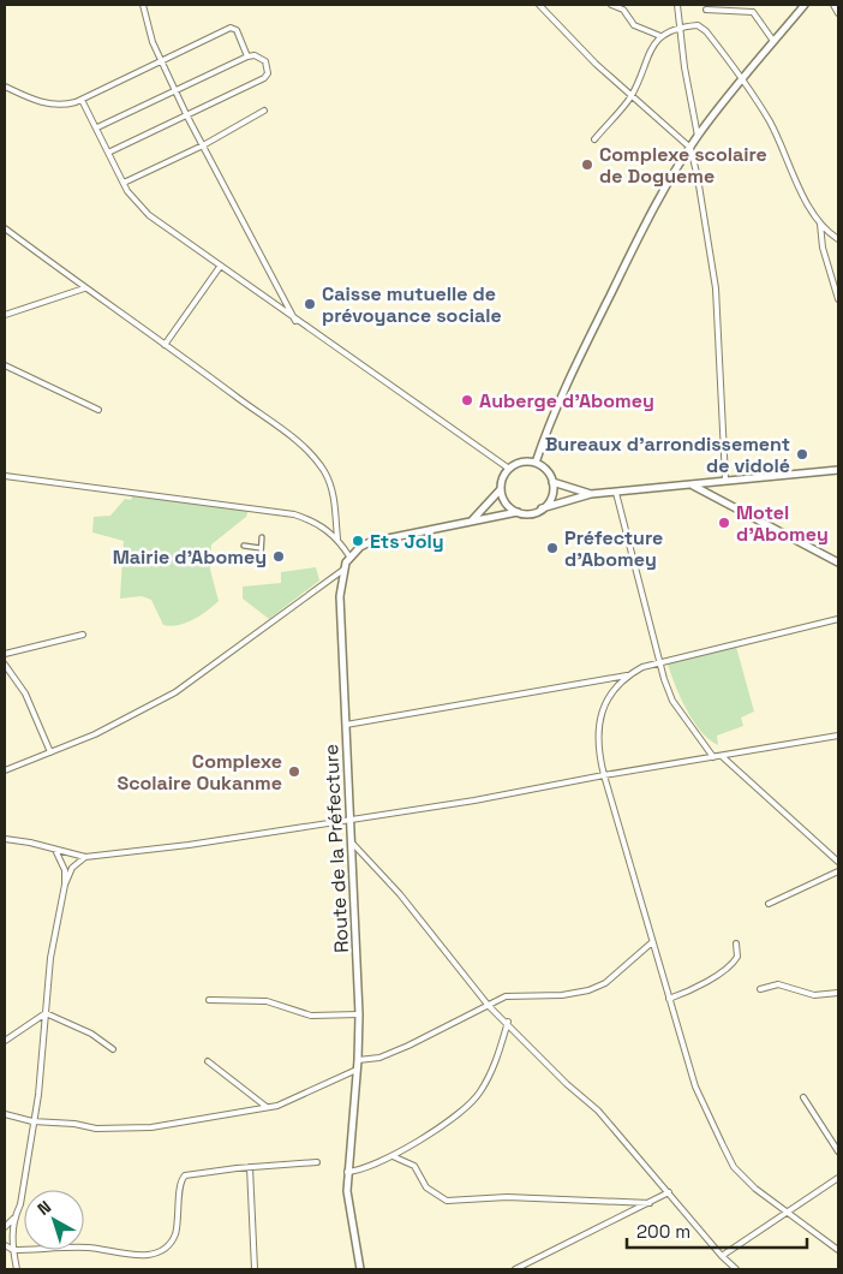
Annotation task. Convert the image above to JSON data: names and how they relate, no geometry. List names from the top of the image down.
{
  "streets": {
    "street": ["Route de la Préfecture"]
  },
  "places": [
    "Complexe scolaire de Dogueme",
    "Caisse mutuelle de prévoyance sociale",
    "Auberge d'Abomey",
    "Bureaux d'arrondissement de vidolé",
    "Motel d'Abomey",
    "Ets Joly",
    "Préfecture d’Abomey",
    "Mairie d'Abomey",
    "Complexe Scolaire Oukanme"
  ],
  "scale_bar": "200 m",
  "north": "top left"
}
